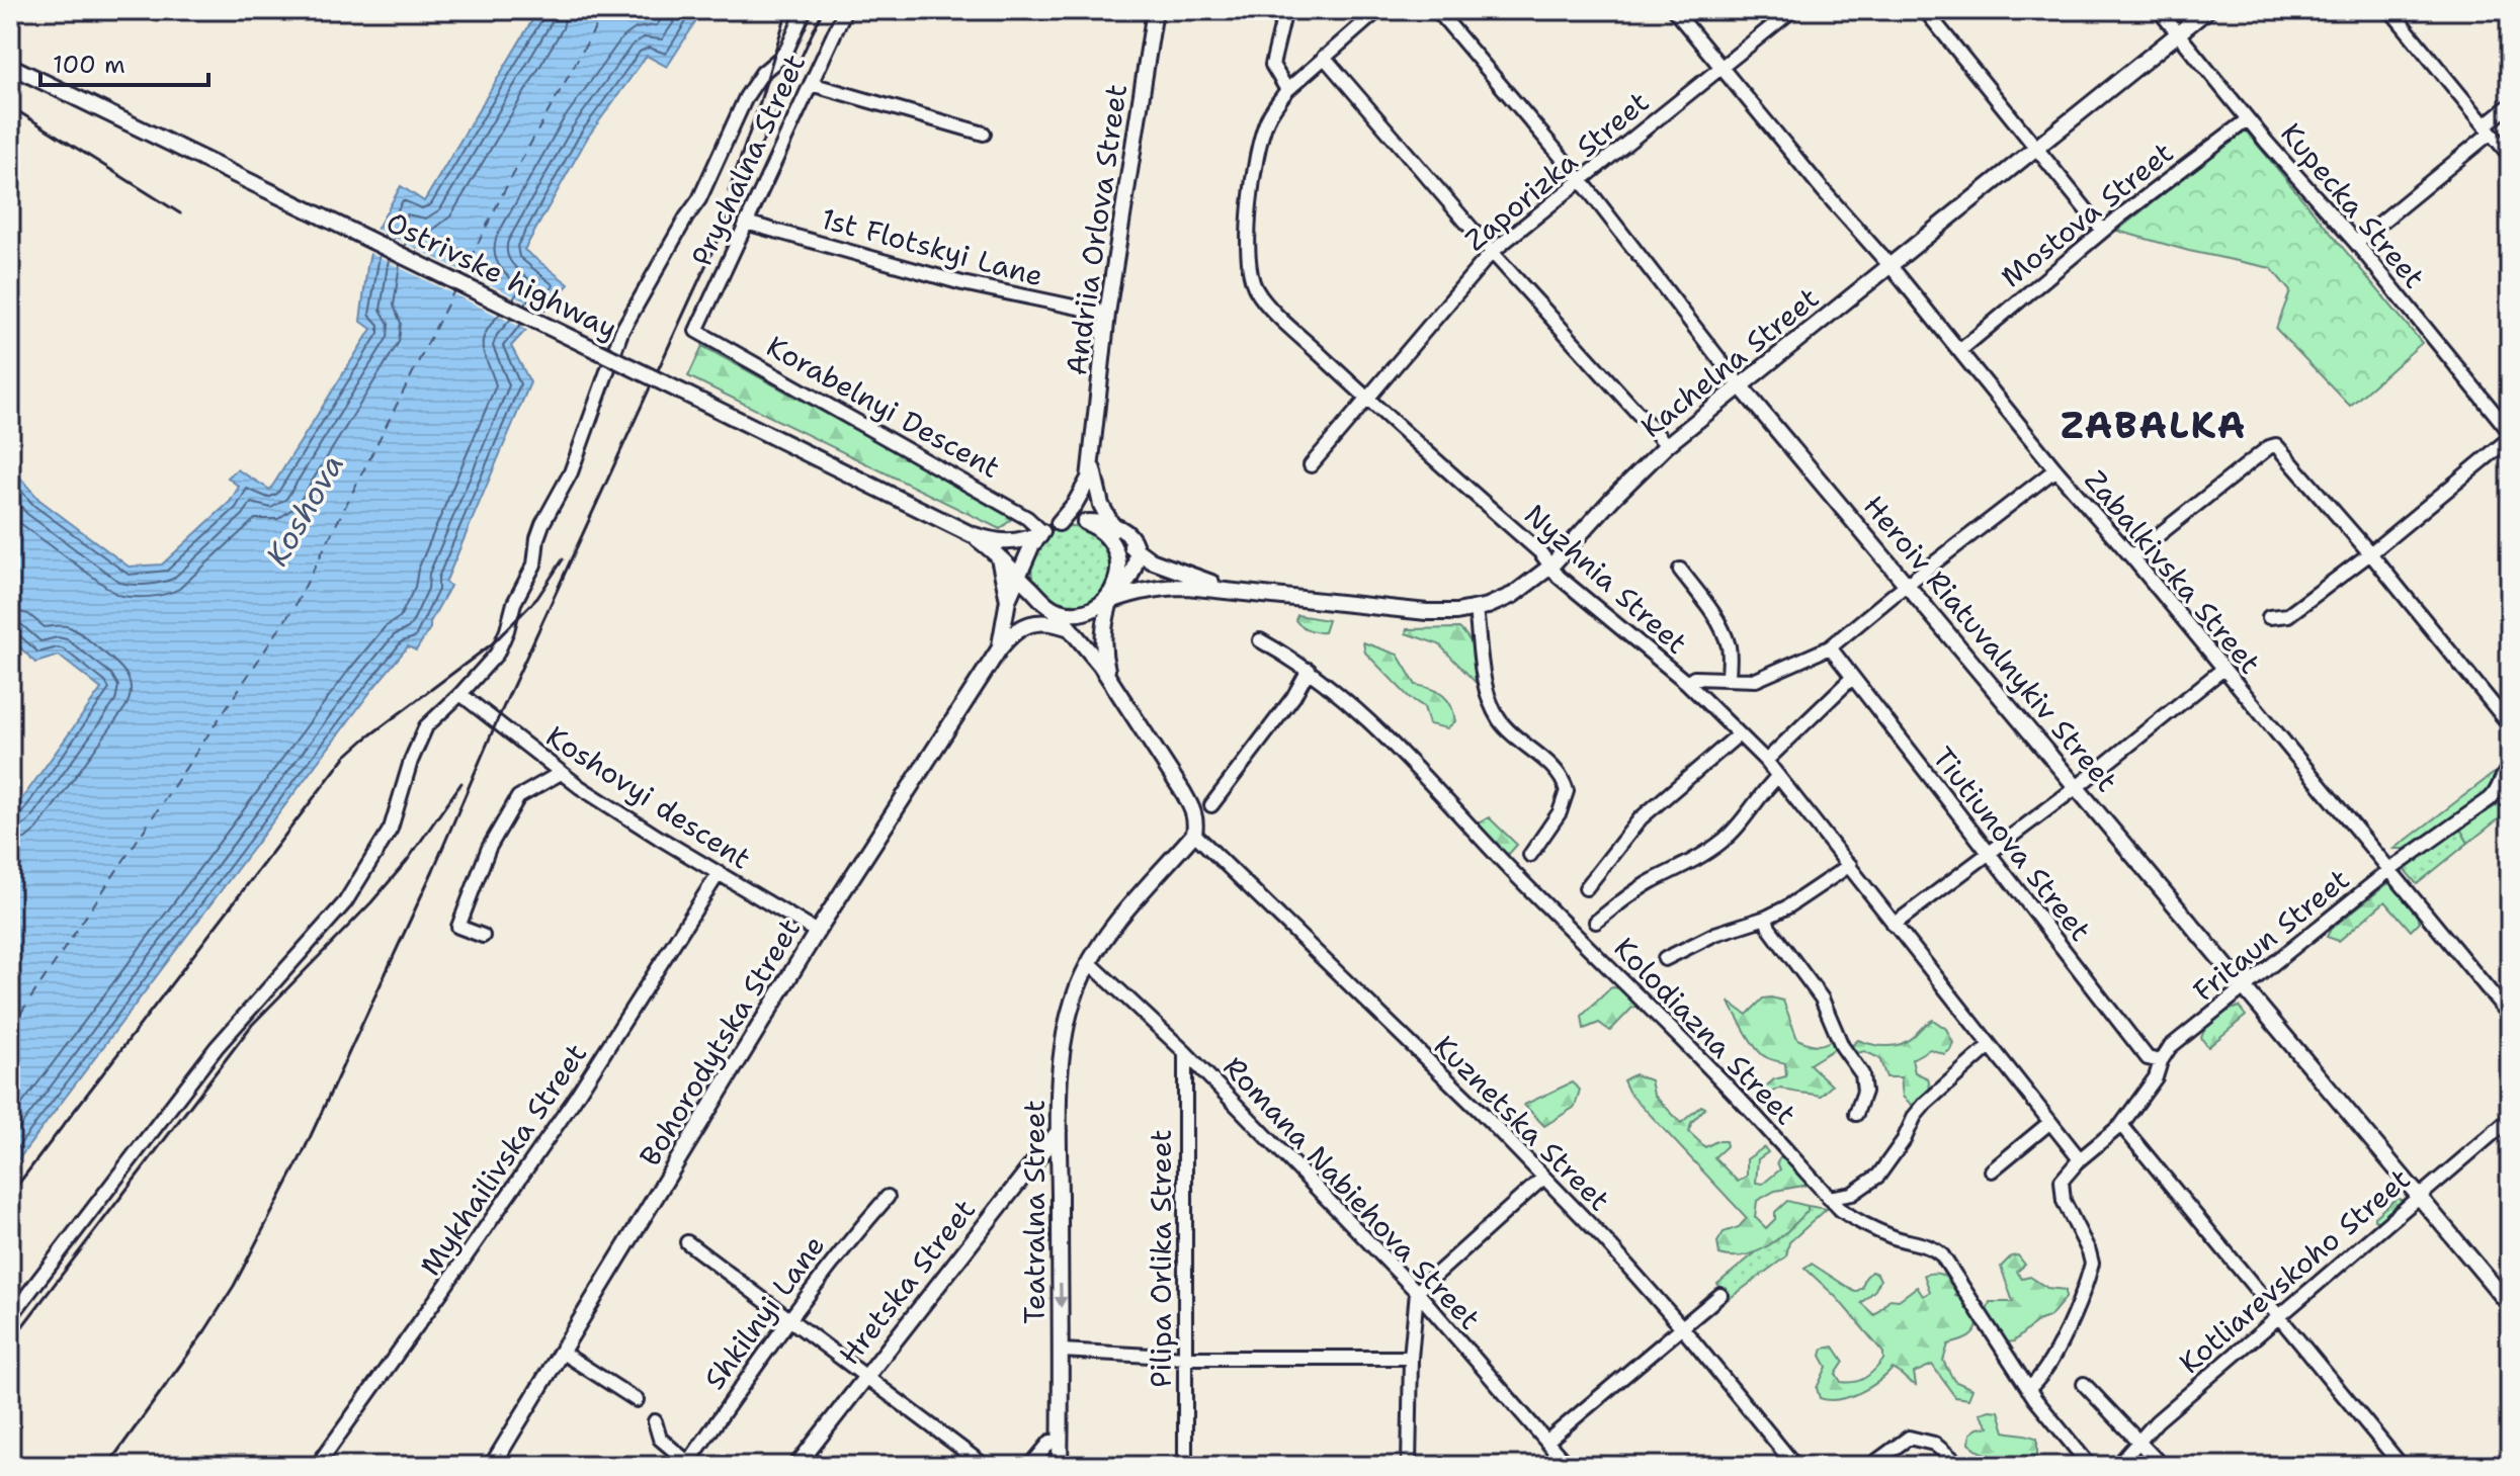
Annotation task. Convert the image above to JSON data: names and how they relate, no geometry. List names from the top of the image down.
{
  "streets": {
    "street": [
      "Prychalna Street",
      "Zaporizka Street",
      "Kupecka Street",
      "Mostova Street",
      "Andriia Orlova Street",
      "1st Flotskyi Lane",
      "Ostrivske highway",
      "Kachelna Street",
      "Korabelnyi Descent",
      "Zabalkivska Street",
      "Nyzhnia Street",
      "Heroiv Riatuvalnykiv Street",
      "Koshovyi descent",
      "Tiutiunova Street",
      "Fritaun Street",
      "Kolodiazna Street",
      "Bohorodytska Street",
      "Kuznetska Street",
      "Mykhailivska Street",
      "Romana Nabiehova Street",
      "Teatralna Street",
      "Pilipa Orlika Street",
      "Kotliarevskoho Street",
      "Hretska Street",
      "Shkilnyi Lane"
    ]
  },
  "crossings": [
    ["Prychalna Street", "1st Flotskyi Lane"],
    ["Prychalna Street", "Korabelnyi Descent"],
    ["Zaporizka Street", "Zabalkivska Street"],
    ["Zaporizka Street", "Nyzhnia Street"],
    ["Zaporizka Street", "Heroiv Riatuvalnykiv Street"],
    ["Kupecka Street", "Mostova Street"],
    ["Kupecka Street", "Kachelna Street"],
    ["Mostova Street", "Zabalkivska Street"],
    ["Andriia Orlova Street", "1st Flotskyi Lane"],
    ["Andriia Orlova Street", "Ostrivske highway"],
    ["Andriia Orlova Street", "Kachelna Street"],
    ["Andriia Orlova Street", "Korabelnyi Descent"],
    ["Andriia Orlova Street", "Bohorodytska Street"],
    ["Ostrivske highway", "Kachelna Street"],
    ["Ostrivske highway", "Korabelnyi Descent"],
    ["Ostrivske highway", "Bohorodytska Street"],
    ["Kachelna Street", "Korabelnyi Descent"],
    ["Kachelna Street", "Zabalkivska Street"],
    ["Kachelna Street", "Nyzhnia Street"],
    ["Kachelna Street", "Heroiv Riatuvalnykiv Street"],
    ["Kachelna Street", "Bohorodytska Street"],
    ["Korabelnyi Descent", "Bohorodytska Street"],
    ["Zabalkivska Street", "Fritaun Street"],
    ["Nyzhnia Street", "Fritaun Street"],
    ["Heroiv Riatuvalnykiv Street", "Fritaun Street"],
    ["Heroiv Riatuvalnykiv Street", "Kotliarevskoho Street"],
    ["Koshovyi descent", "Bohorodytska Street"],
    ["Koshovyi descent", "Mykhailivska Street"],
    ["Tiutiunova Street", "Fritaun Street"],
    ["Romana Nabiehova Street", "Teatralna Street"],
    ["Romana Nabiehova Street", "Pilipa Orlika Street"],
    ["Teatralna Street", "Hretska Street"]
  ],
  "one_way": ["Teatralna Street"],
  "districts": ["ZABALKA"],
  "water": ["Koshova"],
  "scale_bar": "100 m"
}
